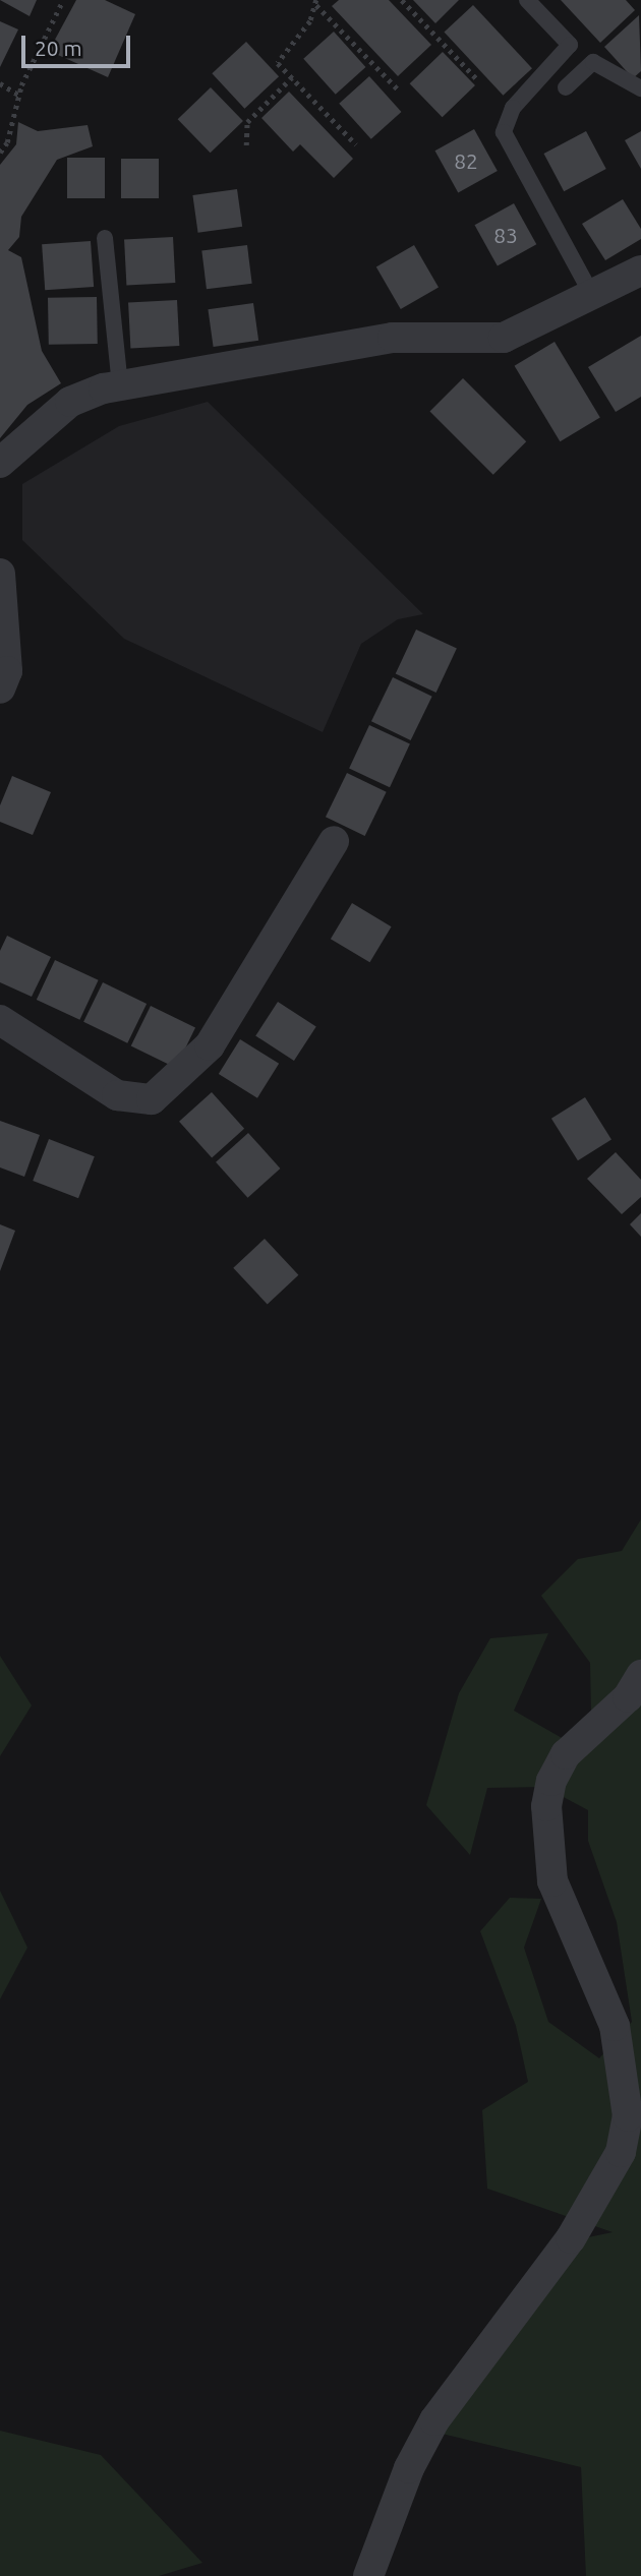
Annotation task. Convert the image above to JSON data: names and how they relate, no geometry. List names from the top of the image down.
{
  "house_numbers": ["82", "83"],
  "scale_bar": "20 m"
}
